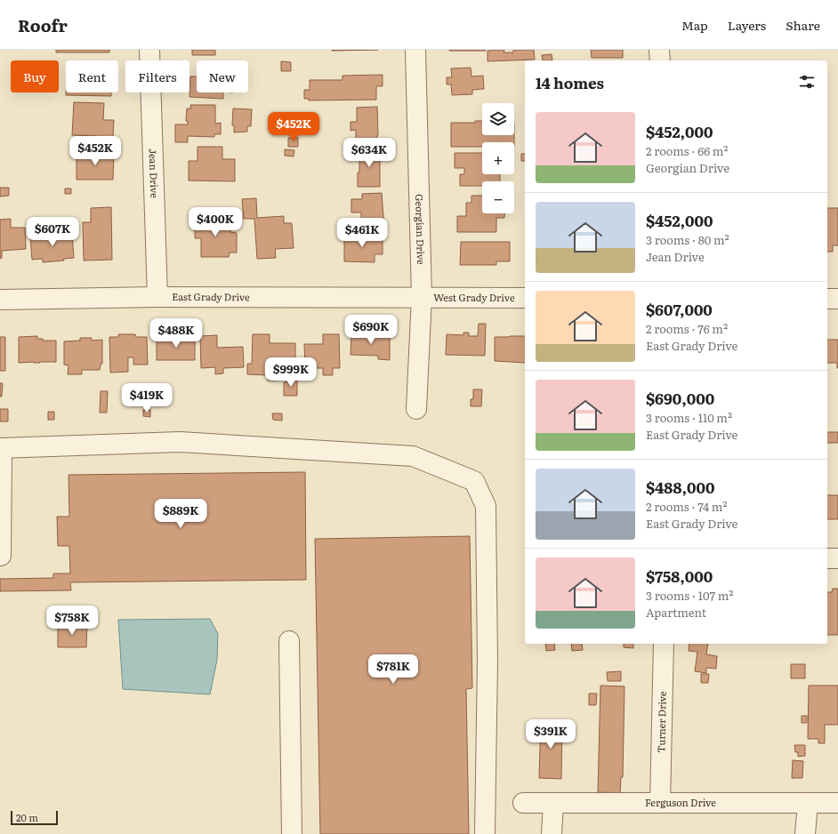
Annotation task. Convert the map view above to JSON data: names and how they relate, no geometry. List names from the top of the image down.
{
  "streets": {
    "street": [
      "Jean Drive",
      "Georgian Drive",
      "East Grady Drive",
      "West Grady Drive",
      "Turner Drive",
      "Ferguson Drive"
    ]
  },
  "crossings": [
    ["Jean Drive", "East Grady Drive"],
    ["Georgian Drive", "East Grady Drive"],
    ["Georgian Drive", "West Grady Drive"],
    ["East Grady Drive", "West Grady Drive"],
    ["Turner Drive", "Ferguson Drive"]
  ],
  "scale_bar": "20 m",
  "page": {
    "header": "Roofr",
    "nav": ["Map", "Layers", "Share"],
    "chip": [
      "Buy",
      "Rent",
      "Filters",
      "New"
    ],
    "heading": "14 homes",
    "map_buttons": ["+", "−"],
    "list": [
      {
        "name": "$452,000",
        "note": "2 rooms · 66 m² · Georgian Drive"
      },
      {
        "name": "$452,000",
        "note": "3 rooms · 80 m² · Jean Drive"
      },
      {
        "name": "$607,000",
        "note": "2 rooms · 76 m² · East Grady Drive"
      },
      {
        "name": "$690,000",
        "note": "3 rooms · 110 m² · East Grady Drive"
      },
      {
        "name": "$488,000",
        "note": "2 rooms · 74 m² · East Grady Drive"
      },
      {
        "name": "$758,000",
        "note": "3 rooms · 107 m² · Apartment"
      }
    ],
    "price": [
      "$452K",
      "$452K",
      "$634K",
      "$400K",
      "$607K",
      "$461K",
      "$690K",
      "$488K",
      "$999K",
      "$419K",
      "$889K",
      "$758K",
      "$781K",
      "$391K"
    ],
    "scale": "20 m"
  }
}
